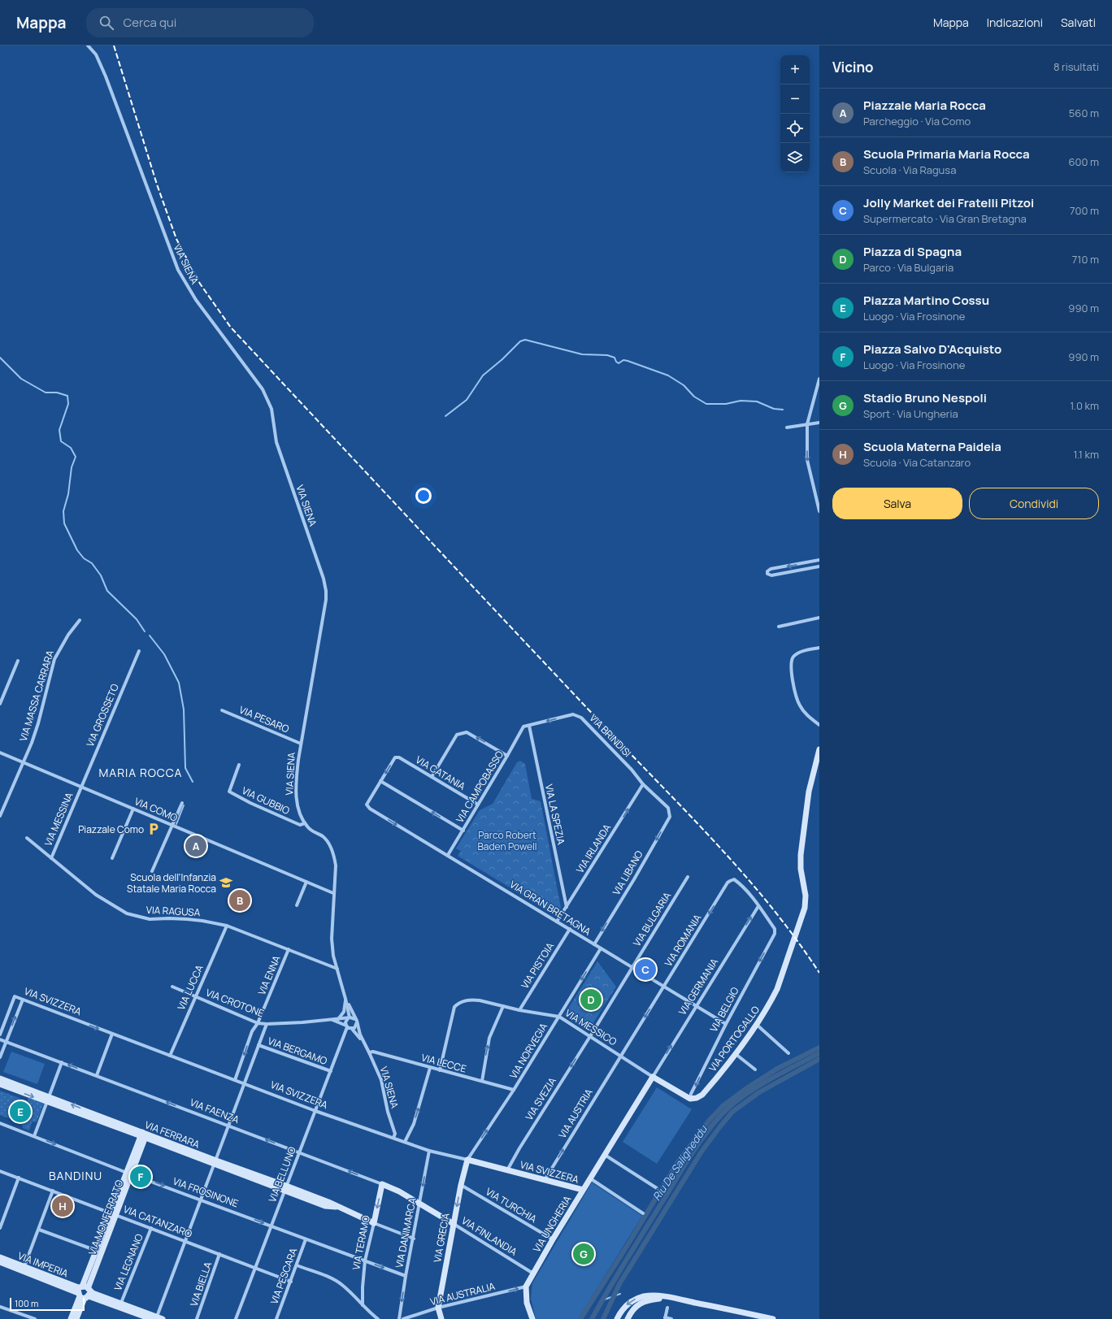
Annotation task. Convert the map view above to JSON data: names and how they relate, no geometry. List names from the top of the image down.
{
  "streets": {
    "street": [
      "VIA SIENA",
      "VIA MASSA CARRARA",
      "VIA GROSSETO",
      "VIA PESARO",
      "VIA BRINDISI",
      "VIA CATANIA",
      "VIA CAMPOBASSO",
      "VIA GUBBIO",
      "VIA COMO",
      "VIA LA SPEZIA",
      "VIA MESSINA",
      "VIA IRLANDA",
      "VIA LIBANO",
      "VIA GRAN BRETAGNA",
      "VIA RAGUSA",
      "VIA BULGARIA",
      "VIA ROMANIA",
      "VIA PISTOIA",
      "VIA ENNA",
      "VIA GERMANIA",
      "VIA LUCCA",
      "VIA SVIZZERA",
      "VIA CROTONE",
      "VIA BELGIO",
      "VIA MESSICO",
      "VIA PORTOGALLO",
      "VIA BERGAMO",
      "VIA NORVEGIA",
      "VIA LECCE",
      "VIA SVEZIA",
      "VIA FAENZA",
      "VIA AUSTRIA",
      "VIA FERRARA",
      "VIA BELLUNO",
      "VIA FROSINONE",
      "VIA TURCHIA",
      "VIA MONFERRATO",
      "VIA CATANZARO",
      "VIA UNGHERIA",
      "VIA DANIMARCA",
      "VIA FINLANDIA",
      "VIA GRECIA",
      "VIA TERAMO",
      "VIA LEGNANO",
      "VIA IMPERIA",
      "VIA PESCARA",
      "VIA BIELLA",
      "VIA AUSTRALIA"
    ]
  },
  "crossings": [
    ["VIA SIENA", "VIA PESARO"],
    ["VIA SIENA", "VIA GUBBIO"],
    ["VIA SIENA", "VIA COMO"],
    ["VIA SIENA", "VIA RAGUSA"],
    ["VIA SIENA", "VIA SVIZZERA"],
    ["VIA SIENA", "VIA CROTONE"],
    ["VIA SIENA", "VIA LECCE"],
    ["VIA SIENA", "VIA BELLUNO"],
    ["VIA MASSA CARRARA", "VIA COMO"],
    ["VIA GROSSETO", "VIA COMO"],
    ["VIA GROSSETO", "VIA MESSINA"],
    ["VIA BRINDISI", "VIA CAMPOBASSO"],
    ["VIA BRINDISI", "VIA LA SPEZIA"],
    ["VIA BRINDISI", "VIA IRLANDA"],
    ["VIA BRINDISI", "VIA LIBANO"],
    ["VIA CATANIA", "VIA CAMPOBASSO"],
    ["VIA CATANIA", "VIA GRAN BRETAGNA"],
    ["VIA CAMPOBASSO", "VIA GRAN BRETAGNA"],
    ["VIA COMO", "VIA MESSINA"],
    ["VIA LA SPEZIA", "VIA IRLANDA"],
    ["VIA MESSINA", "VIA RAGUSA"],
    ["VIA IRLANDA", "VIA GRAN BRETAGNA"],
    ["VIA LIBANO", "VIA GRAN BRETAGNA"],
    ["VIA GRAN BRETAGNA", "VIA BULGARIA"],
    ["VIA GRAN BRETAGNA", "VIA ROMANIA"],
    ["VIA GRAN BRETAGNA", "VIA PISTOIA"],
    ["VIA GRAN BRETAGNA", "VIA GERMANIA"],
    ["VIA GRAN BRETAGNA", "VIA BELGIO"],
    ["VIA GRAN BRETAGNA", "VIA NORVEGIA"],
    ["VIA RAGUSA", "VIA ENNA"],
    ["VIA RAGUSA", "VIA LUCCA"],
    ["VIA BULGARIA", "VIA MESSICO"],
    ["VIA BULGARIA", "VIA SVEZIA"],
    ["VIA ROMANIA", "VIA GERMANIA"],
    ["VIA ROMANIA", "VIA BELGIO"],
    ["VIA ROMANIA", "VIA MESSICO"],
    ["VIA ROMANIA", "VIA AUSTRIA"],
    ["VIA PISTOIA", "VIA MESSICO"],
    ["VIA ENNA", "VIA SVIZZERA"],
    ["VIA ENNA", "VIA CROTONE"],
    ["VIA GERMANIA", "VIA BELGIO"],
    ["VIA GERMANIA", "VIA MESSICO"],
    ["VIA GERMANIA", "VIA UNGHERIA"],
    ["VIA LUCCA", "VIA SVIZZERA"],
    ["VIA LUCCA", "VIA CROTONE"],
    ["VIA SVIZZERA", "VIA NORVEGIA"],
    ["VIA SVIZZERA", "VIA SVEZIA"],
    ["VIA SVIZZERA", "VIA AUSTRIA"],
    ["VIA SVIZZERA", "VIA BELLUNO"],
    ["VIA SVIZZERA", "VIA UNGHERIA"],
    ["VIA SVIZZERA", "VIA DANIMARCA"],
    ["VIA SVIZZERA", "VIA GRECIA"],
    ["VIA CROTONE", "VIA BELLUNO"],
    ["VIA BELGIO", "VIA PORTOGALLO"],
    ["VIA MESSICO", "VIA NORVEGIA"],
    ["VIA MESSICO", "VIA LECCE"],
    ["VIA MESSICO", "VIA SVEZIA"],
    ["VIA MESSICO", "VIA AUSTRIA"],
    ["VIA MESSICO", "VIA UNGHERIA"],
    ["VIA BERGAMO", "VIA BELLUNO"],
    ["VIA NORVEGIA", "VIA LECCE"],
    ["VIA NORVEGIA", "VIA GRECIA"],
    ["VIA FAENZA", "VIA BELLUNO"],
    ["VIA FAENZA", "VIA DANIMARCA"],
    ["VIA FAENZA", "VIA FINLANDIA"],
    ["VIA FAENZA", "VIA TERAMO"],
    ["VIA FERRARA", "VIA BELLUNO"],
    ["VIA FERRARA", "VIA MONFERRATO"],
    ["VIA FERRARA", "VIA DANIMARCA"],
    ["VIA FERRARA", "VIA TERAMO"],
    ["VIA BELLUNO", "VIA FROSINONE"],
    ["VIA BELLUNO", "VIA CATANZARO"],
    ["VIA FROSINONE", "VIA MONFERRATO"],
    ["VIA FROSINONE", "VIA DANIMARCA"],
    ["VIA FROSINONE", "VIA TERAMO"],
    ["VIA FROSINONE", "VIA PESCARA"],
    ["VIA TURCHIA", "VIA UNGHERIA"],
    ["VIA TURCHIA", "VIA GRECIA"],
    ["VIA MONFERRATO", "VIA CATANZARO"],
    ["VIA MONFERRATO", "VIA IMPERIA"],
    ["VIA CATANZARO", "VIA LEGNANO"],
    ["VIA CATANZARO", "VIA PESCARA"],
    ["VIA CATANZARO", "VIA BIELLA"],
    ["VIA UNGHERIA", "VIA FINLANDIA"],
    ["VIA UNGHERIA", "VIA AUSTRALIA"],
    ["VIA DANIMARCA", "VIA FINLANDIA"],
    ["VIA FINLANDIA", "VIA GRECIA"],
    ["VIA GRECIA", "VIA AUSTRALIA"],
    ["VIA LEGNANO", "VIA IMPERIA"]
  ],
  "one_way": [
    "VIA BRINDISI",
    "VIA IRLANDA",
    "VIA LIBANO",
    "VIA ROMANIA",
    "VIA GERMANIA",
    "VIA BELGIO",
    "VIA SVEZIA",
    "VIA FAENZA",
    "VIA AUSTRIA",
    "VIA FROSINONE",
    "VIA DANIMARCA",
    "VIA AUSTRALIA"
  ],
  "districts": ["MARIA ROCCA", "BANDINU"],
  "water": ["Riu De Saligheddu"],
  "parks": ["Parco Robert Baden Powell"],
  "places": {
    "parking": ["Piazzale Como"],
    "school or university": ["Scuola dell'Infanzia Statale Maria Rocca"]
  },
  "scale_bar": "100 m",
  "page": {
    "header": "Mappa",
    "search": "Cerca qui",
    "nav": ["Mappa", "Indicazioni", "Salvati"],
    "heading": ["Vicino", "8 risultati"],
    "map_buttons": ["+", "−"],
    "list": [
      {
        "mark": "A",
        "name": "Piazzale Maria Rocca",
        "note": "Parcheggio · Via Como",
        "value": "560 m"
      },
      {
        "mark": "B",
        "name": "Scuola Primaria Maria Rocca",
        "note": "Scuola · Via Ragusa",
        "value": "600 m"
      },
      {
        "mark": "C",
        "name": "Jolly Market dei Fratelli Pitzoi",
        "note": "Supermercato · Via Gran Bretagna",
        "value": "700 m"
      },
      {
        "mark": "D",
        "name": "Piazza di Spagna",
        "note": "Parco · Via Bulgaria",
        "value": "710 m"
      },
      {
        "mark": "E",
        "name": "Piazza Martino Cossu",
        "note": "Luogo · Via Frosinone",
        "value": "990 m"
      },
      {
        "mark": "F",
        "name": "Piazza Salvo D'Acquisto",
        "note": "Luogo · Via Frosinone",
        "value": "990 m"
      },
      {
        "mark": "G",
        "name": "Stadio Bruno Nespoli",
        "note": "Sport · Via Ungheria",
        "value": "1.0 km"
      },
      {
        "mark": "H",
        "name": "Scuola Materna Paideia",
        "note": "Scuola · Via Catanzaro",
        "value": "1.1 km"
      }
    ],
    "buttons": ["Salva", "Condividi"],
    "pins": [
      "A",
      "B",
      "C",
      "D",
      "E",
      "F",
      "H",
      "G"
    ],
    "scale": "100 m"
  }
}
